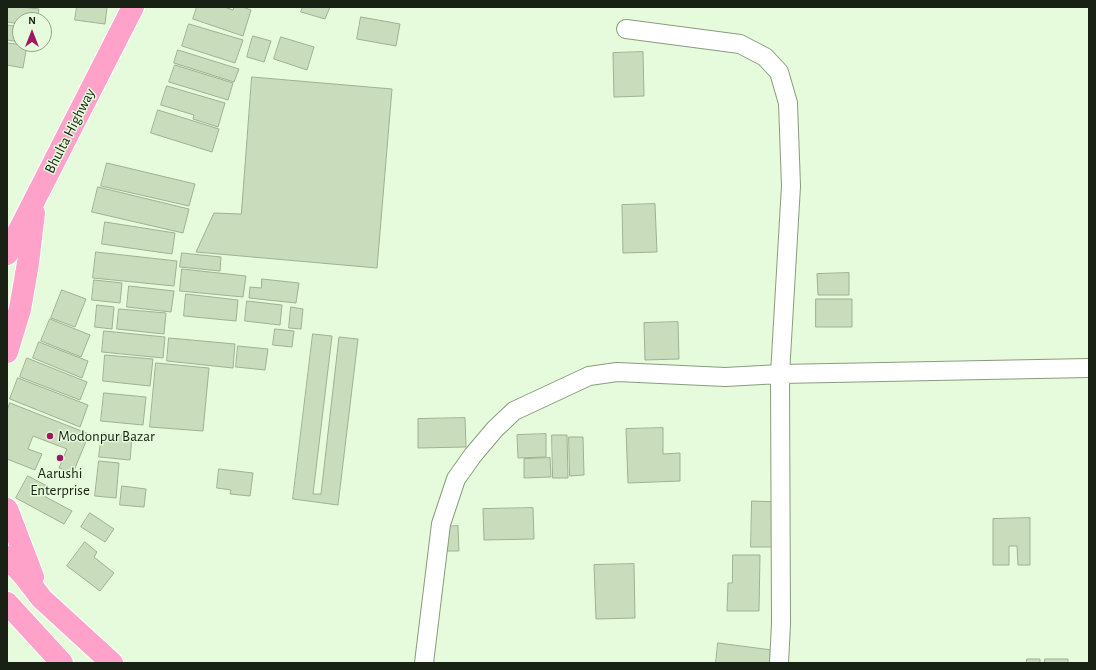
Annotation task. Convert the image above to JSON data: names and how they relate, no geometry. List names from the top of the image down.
{
  "streets": {
    "highway": ["Bhulta Highway"]
  },
  "places": ["Modonpur Bazar", "Aarushi Enterprise"],
  "north": "top"
}
